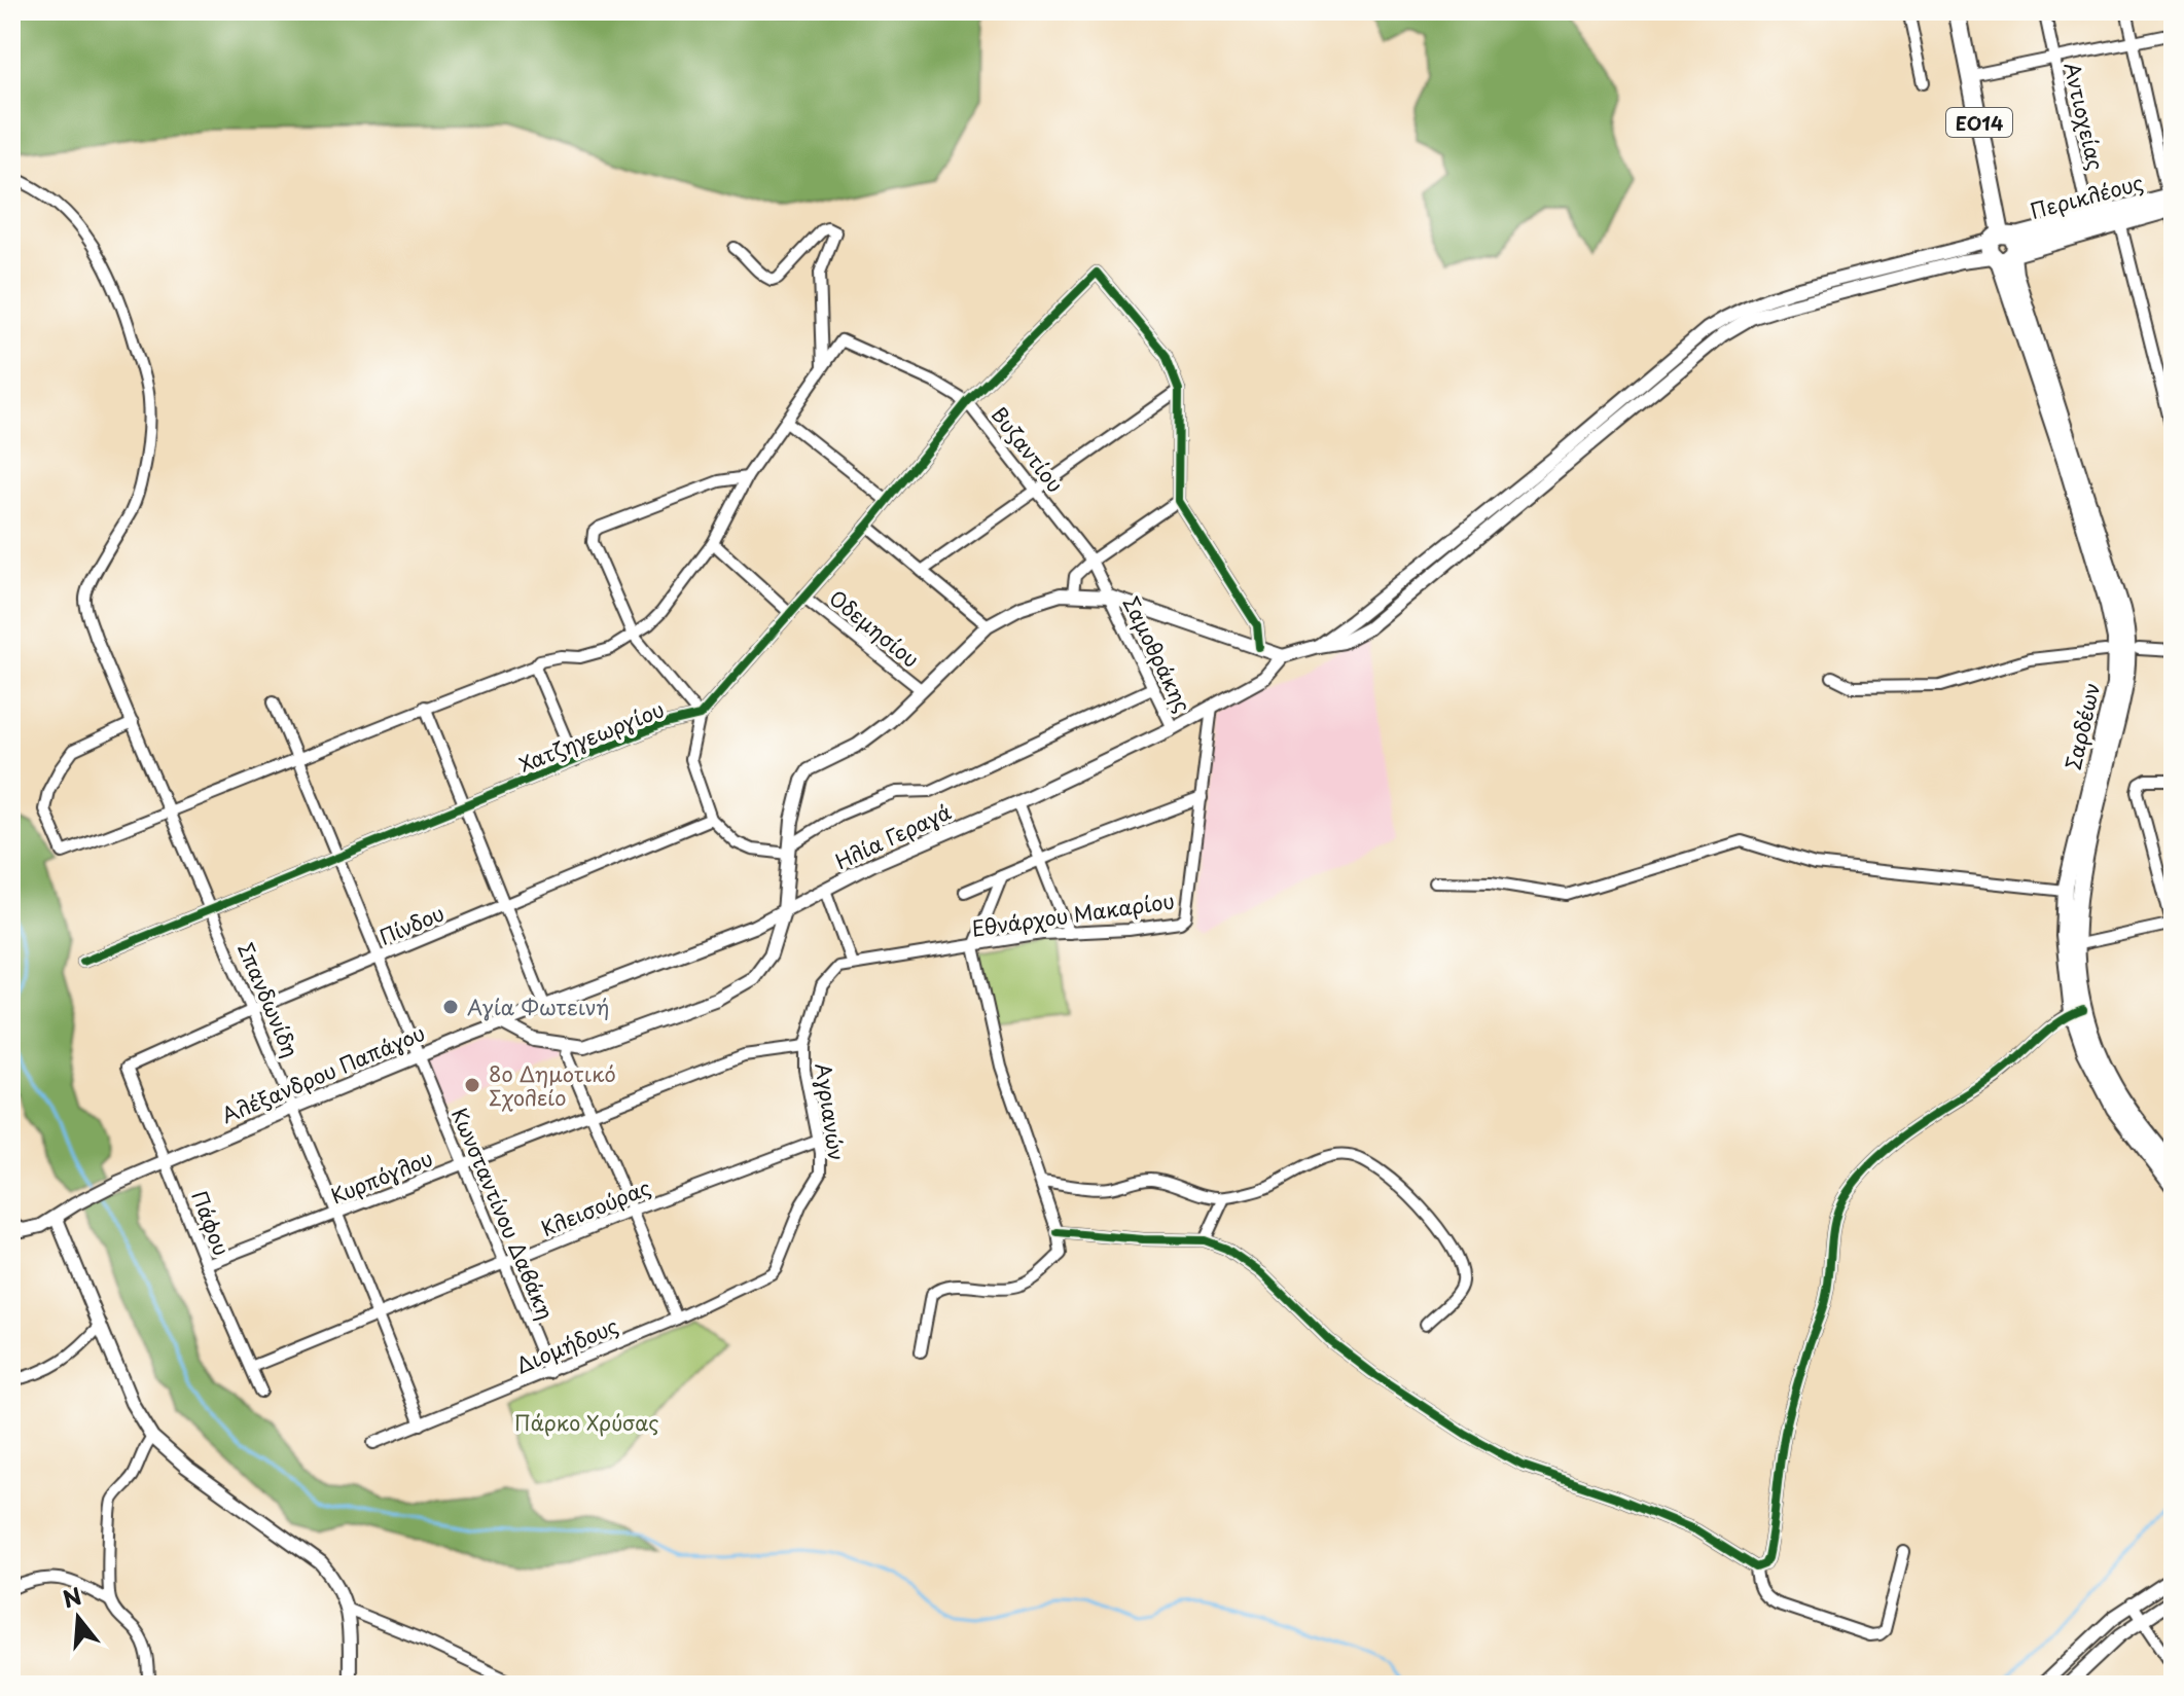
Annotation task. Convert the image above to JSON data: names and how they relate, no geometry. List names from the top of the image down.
{
  "streets": {
    "main road": ["ΕΟ14", "Περικλέους", "Σαρδέων"],
    "street": [
      "Αντιοχείας",
      "Βυζαντίου",
      "Οδεμησίου",
      "Σαμοθράκης",
      "Χατζηγεωργίου",
      "Ηλία Γεραγά",
      "Εθνάρχου Μακαρίου",
      "Πίνδου",
      "Σπανδωνίδη",
      "Αλέξανδρου Παπάγου",
      "Αγριανών",
      "Κυρπόγλου",
      "Κλεισούρας",
      "Κωνσταντίνου Δαβάκη",
      "Πάφου",
      "Διομήδους"
    ]
  },
  "crossings": [
    ["Αντιοχείας", "Περικλέους"],
    ["Περικλέους", "Σαρδέων"],
    ["Βυζαντίου", "Σαμοθράκης"],
    ["Σαμοθράκης", "Ηλία Γεραγά"],
    ["Χατζηγεωργίου", "Σπανδωνίδη"],
    ["Χατζηγεωργίου", "Κωνσταντίνου Δαβάκη"],
    ["Ηλία Γεραγά", "Εθνάρχου Μακαρίου"],
    ["Ηλία Γεραγά", "Αλέξανδρου Παπάγου"],
    ["Εθνάρχου Μακαρίου", "Αγριανών"],
    ["Πίνδου", "Σπανδωνίδη"],
    ["Πίνδου", "Κωνσταντίνου Δαβάκη"],
    ["Πίνδου", "Πάφου"],
    ["Σπανδωνίδη", "Αλέξανδρου Παπάγου"],
    ["Σπανδωνίδη", "Κυρπόγλου"],
    ["Σπανδωνίδη", "Κλεισούρας"],
    ["Σπανδωνίδη", "Διομήδους"],
    ["Αλέξανδρου Παπάγου", "Κωνσταντίνου Δαβάκη"],
    ["Αλέξανδρου Παπάγου", "Πάφου"],
    ["Αγριανών", "Κυρπόγλου"],
    ["Αγριανών", "Κλεισούρας"],
    ["Αγριανών", "Διομήδους"],
    ["Κυρπόγλου", "Κωνσταντίνου Δαβάκη"],
    ["Κυρπόγλου", "Πάφου"],
    ["Κλεισούρας", "Κωνσταντίνου Δαβάκη"],
    ["Κλεισούρας", "Πάφου"],
    ["Κωνσταντίνου Δαβάκη", "Διομήδους"]
  ],
  "parks": ["Πάρκο Χρύσας"],
  "places": ["Αγία Φωτεινή", "8ο Δημοτικό Σχολείο"],
  "north": "top"
}
